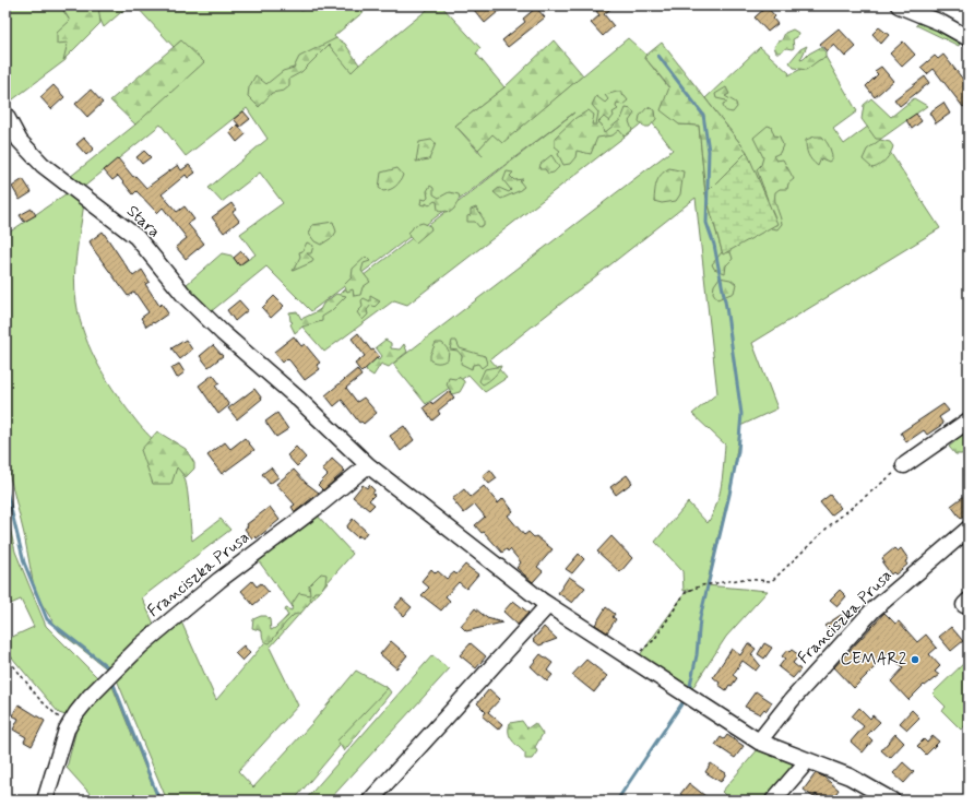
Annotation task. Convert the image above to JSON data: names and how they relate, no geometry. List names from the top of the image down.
{
  "streets": {
    "street": ["Stara", "Franciszka Prusa"]
  },
  "crossings": [
    ["Stara", "Franciszka Prusa"]
  ],
  "places": ["CEMAR2"]
}
